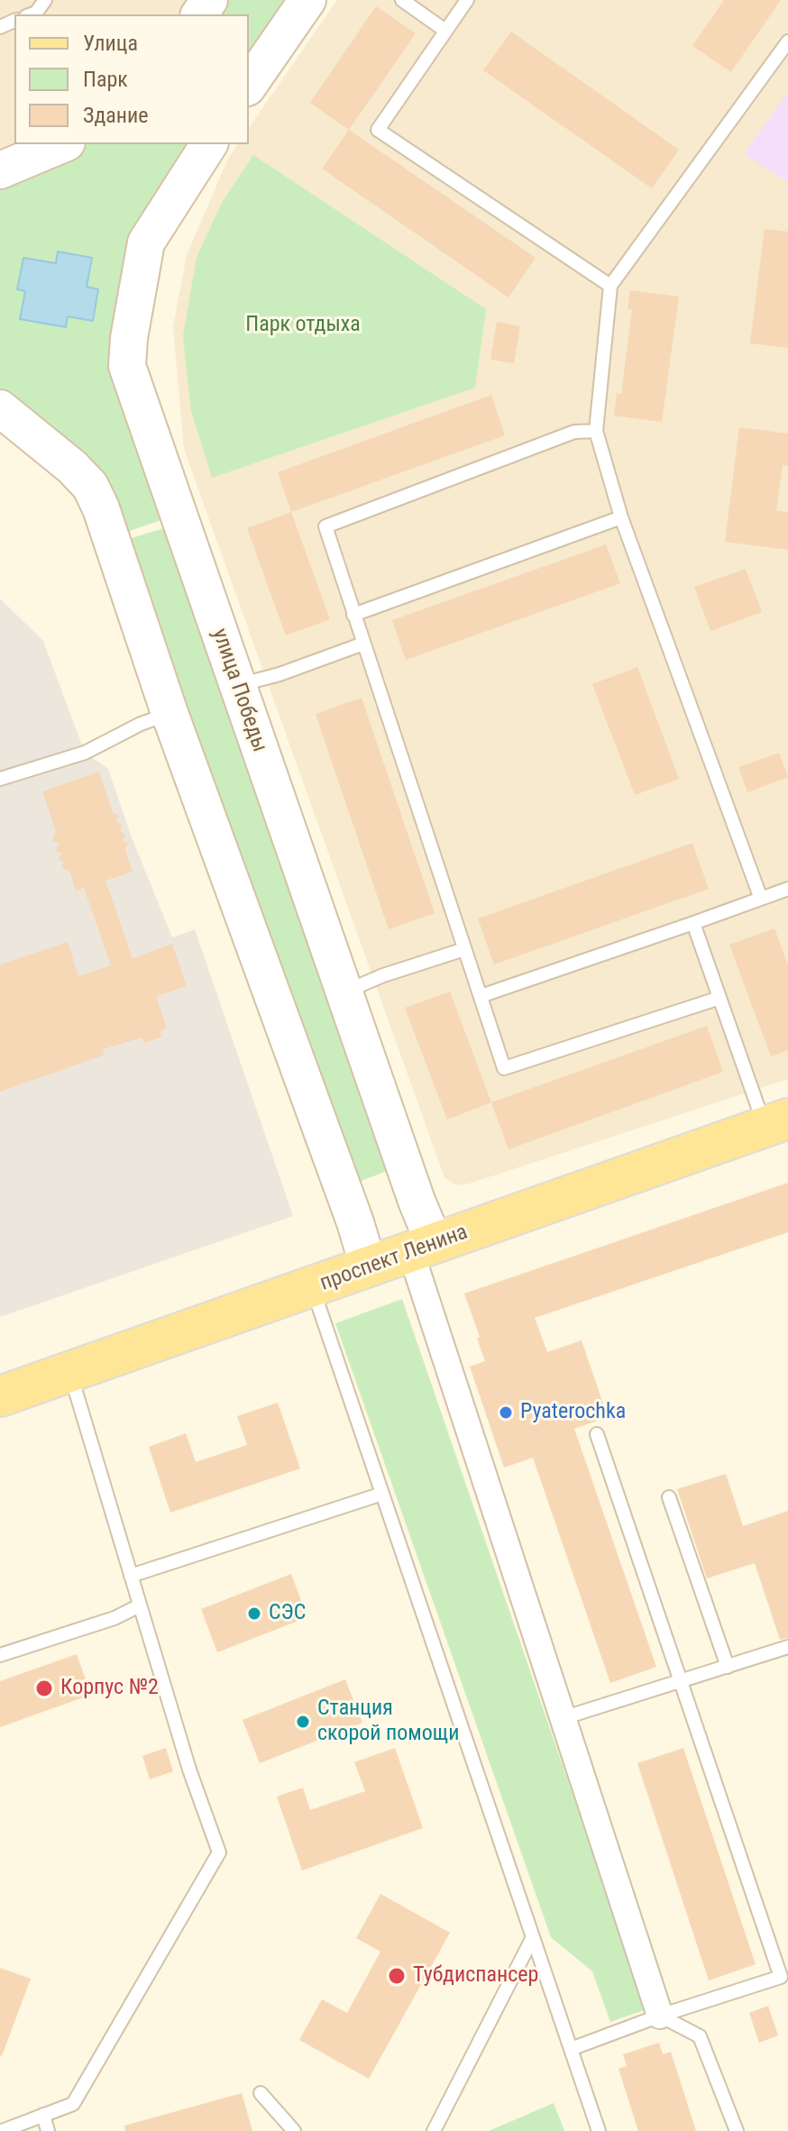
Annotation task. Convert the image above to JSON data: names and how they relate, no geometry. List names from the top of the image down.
{
  "streets": {
    "main road": ["проспект Ленина"],
    "street": ["улица Победы"]
  },
  "crossings": [
    ["улица Победы", "проспект Ленина"]
  ],
  "parks": ["Парк отдыха"],
  "places": [
    "Pyaterochka",
    "СЭС",
    "Корпус №2",
    "Станция скорой помощи",
    "Тубдиспансер"
  ],
  "legend": ["Улица", "Парк", "Здание"]
}
